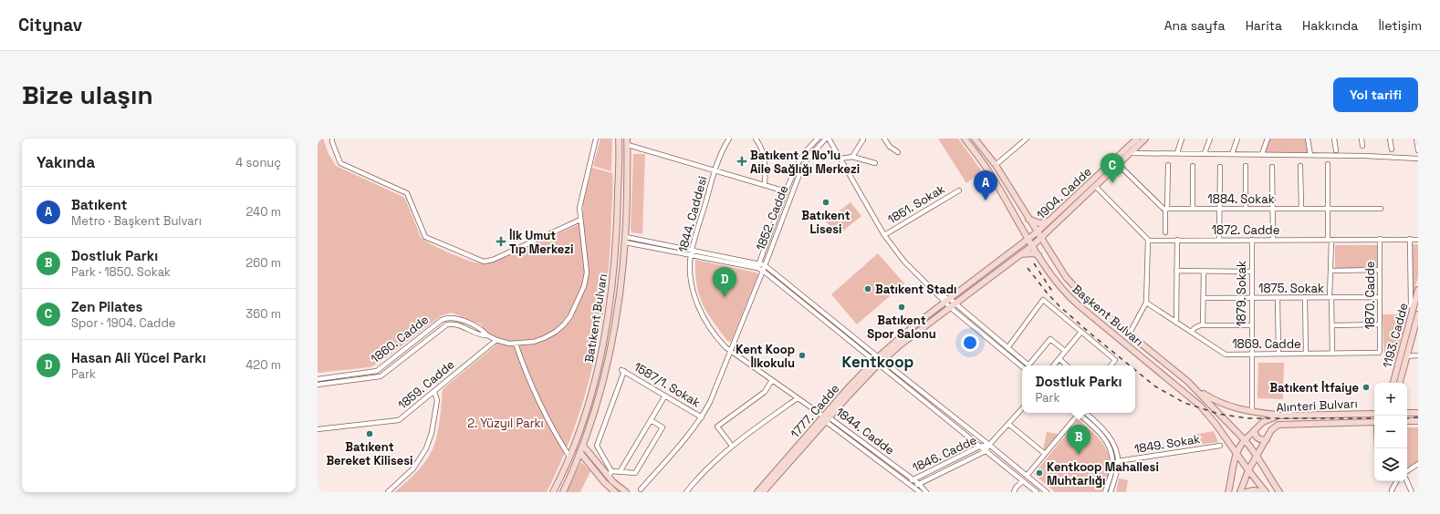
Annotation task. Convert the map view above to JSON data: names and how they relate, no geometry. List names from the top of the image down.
{
  "streets": {
    "main road": [
      "1904. Cadde",
      "Başkent Bulvarı",
      "Batıkent Bulvarı",
      "1193. Cadde",
      "Alınteri Bulvarı",
      "1777. Cadde"
    ],
    "street": [
      "1884. Sokak",
      "1851. Sokak",
      "1844. Caddesi",
      "1852. Cadde",
      "1872. Cadde",
      "1875. Sokak",
      "1879. Sokak",
      "1870. Cadde",
      "1860. Cadde",
      "1869. Cadde",
      "1859. Cadde",
      "1587/1. Sokak",
      "1844. Cadde",
      "1849. Sokak",
      "1846. Cadde"
    ]
  },
  "crossings": [
    ["1904. Cadde", "Başkent Bulvarı"],
    ["1904. Cadde", "1777. Cadde"],
    ["1844. Caddesi", "1852. Cadde"],
    ["1844. Caddesi", "1777. Cadde"],
    ["1844. Caddesi", "1844. Cadde"],
    ["1852. Cadde", "1587/1. Sokak"],
    ["1872. Cadde", "1879. Sokak"],
    ["1872. Cadde", "1870. Cadde"],
    ["1875. Sokak", "1879. Sokak"],
    ["1875. Sokak", "1870. Cadde"],
    ["1879. Sokak", "1869. Cadde"],
    ["1870. Cadde", "1869. Cadde"],
    ["Başkent Bulvarı", "Alınteri Bulvarı"],
    ["Başkent Bulvarı", "1777. Cadde"],
    ["1860. Cadde", "1859. Cadde"],
    ["1777. Cadde", "1844. Cadde"],
    ["1844. Cadde", "1846. Cadde"]
  ],
  "districts": ["Kentkoop"],
  "parks": ["2. Yüzyıl Parkı"],
  "places": {
    "health": ["Batıkent 2 No'lu Aile Sağlığı Merkezi", "İlk Umut Tıp Merkezi"],
    "other": [
      "Batıkent Lisesi",
      "Batıkent Stadı",
      "Batıkent Spor Salonu",
      "Kent Koop İlkokulu",
      "Batıkent İtfaiye",
      "Batıkent Bereket Kilisesi",
      "Kentkoop Mahallesi Muhtarlığı"
    ]
  },
  "page": {
    "header": "Citynav",
    "nav": [
      "Ana sayfa",
      "Harita",
      "Hakkında",
      "İletişim"
    ],
    "buttons": "Yol tarifi",
    "title": "Bize ulaşın",
    "heading": ["Yakında", "4 sonuç"],
    "pins": [
      "C",
      "A",
      "D",
      "B"
    ],
    "list": [
      {
        "mark": "A",
        "name": "Batıkent",
        "note": "Metro · Başkent Bulvarı",
        "value": "240 m"
      },
      {
        "mark": "B",
        "name": "Dostluk Parkı",
        "note": "Park · 1850. Sokak",
        "value": "260 m"
      },
      {
        "mark": "C",
        "name": "Zen Pilates",
        "note": "Spor · 1904. Cadde",
        "value": "360 m"
      },
      {
        "mark": "D",
        "name": "Hasan Ali Yücel Parkı",
        "note": "Park",
        "value": "420 m"
      }
    ],
    "popup": ["Dostluk Parkı", "Park"],
    "map_buttons": ["+", "−"]
  }
}
